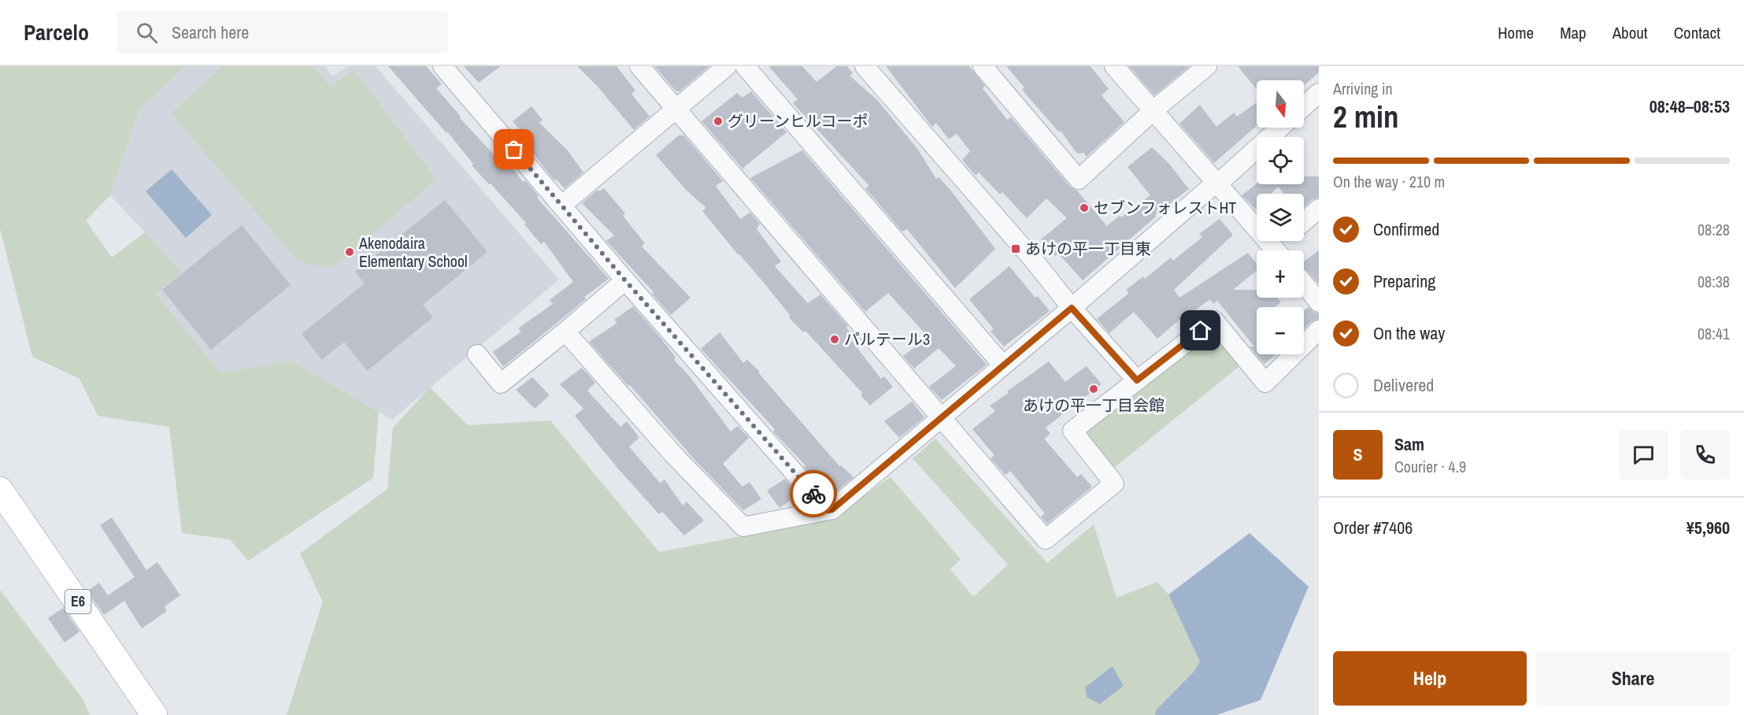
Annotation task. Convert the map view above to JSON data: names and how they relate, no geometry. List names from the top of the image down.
{
  "streets": {
    "highway": ["E6"]
  },
  "places": {
    "other": [
      "グリーンヒルコーポ",
      "セブンフォレストHT",
      "Akenodaira Elementary School",
      "パルテール3",
      "あけの平一丁目会館"
    ],
    "transit": ["あけの平一丁目東"]
  },
  "north": "bottom",
  "page": {
    "header": "Parcelo",
    "search": "Search here",
    "nav": [
      "Home",
      "Map",
      "About",
      "Contact"
    ],
    "heading": ["2 min", "Arriving in", "08:48–08:53"],
    "panel": [
      "Sam",
      "Courier · 4.9",
      "Order #7406",
      "¥5,960"
    ],
    "map_buttons": ["+", "−"],
    "bar": "On the way · 210 m",
    "list": [
      ["Confirmed", "08:28"],
      ["Preparing", "08:38"],
      ["On the way", "08:41"],
      "Delivered"
    ],
    "round": "S",
    "buttons": ["Help", "Share"]
  }
}
